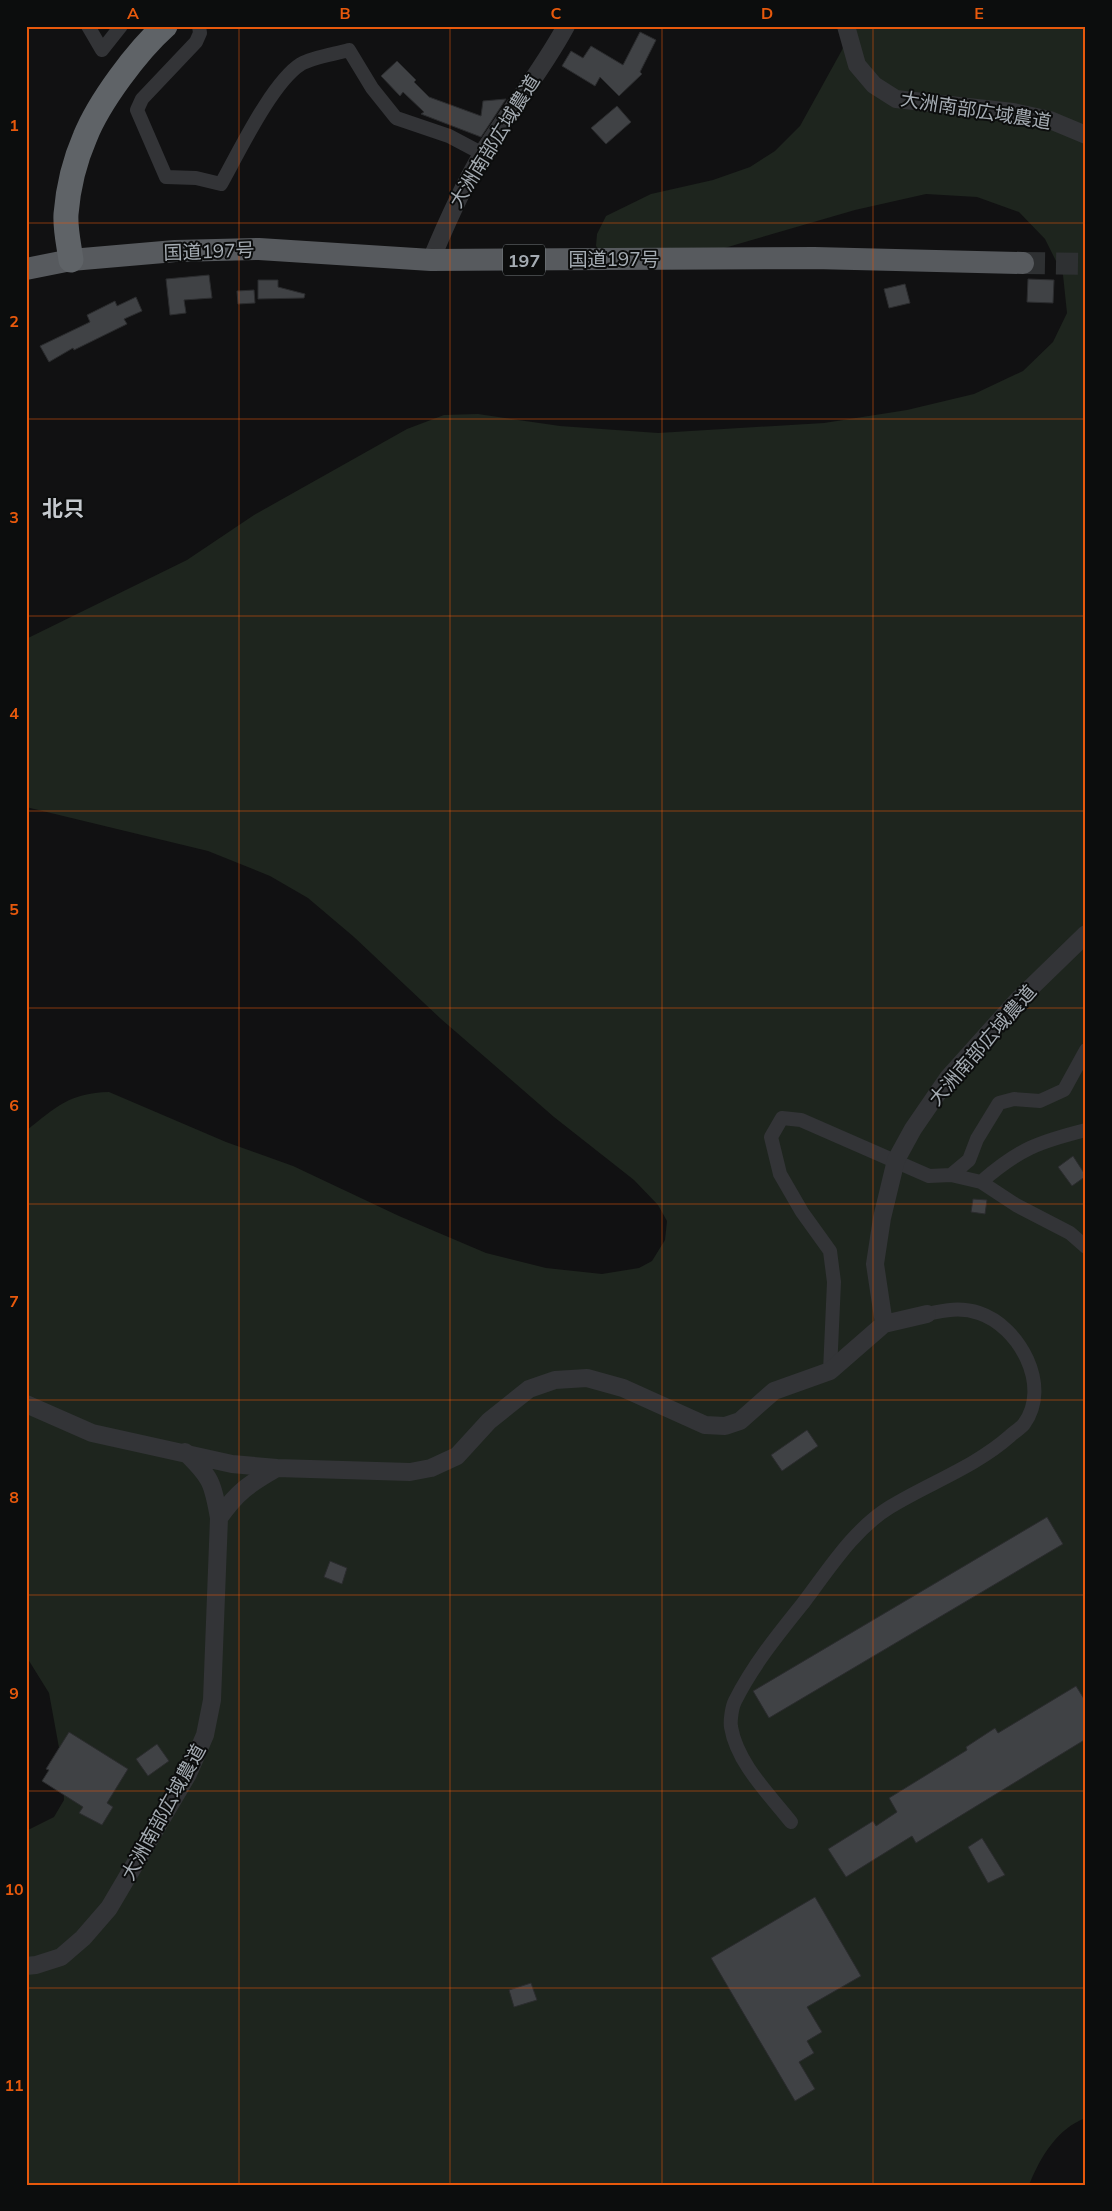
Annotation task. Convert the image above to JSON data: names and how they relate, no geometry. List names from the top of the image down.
{
  "streets": {
    "highway": ["国道197号", "197"],
    "street": ["大洲南部広域農道"]
  },
  "crossings": [
    ["大洲南部広域農道", "国道197号"]
  ],
  "districts": ["北只"],
  "grid": {
    "columns": [
      "A",
      "B",
      "C",
      "D",
      "E"
    ],
    "rows": [
      "1",
      "2",
      "3",
      "4",
      "5",
      "6",
      "7",
      "8",
      "9",
      "10",
      "11"
    ]
  }
}
